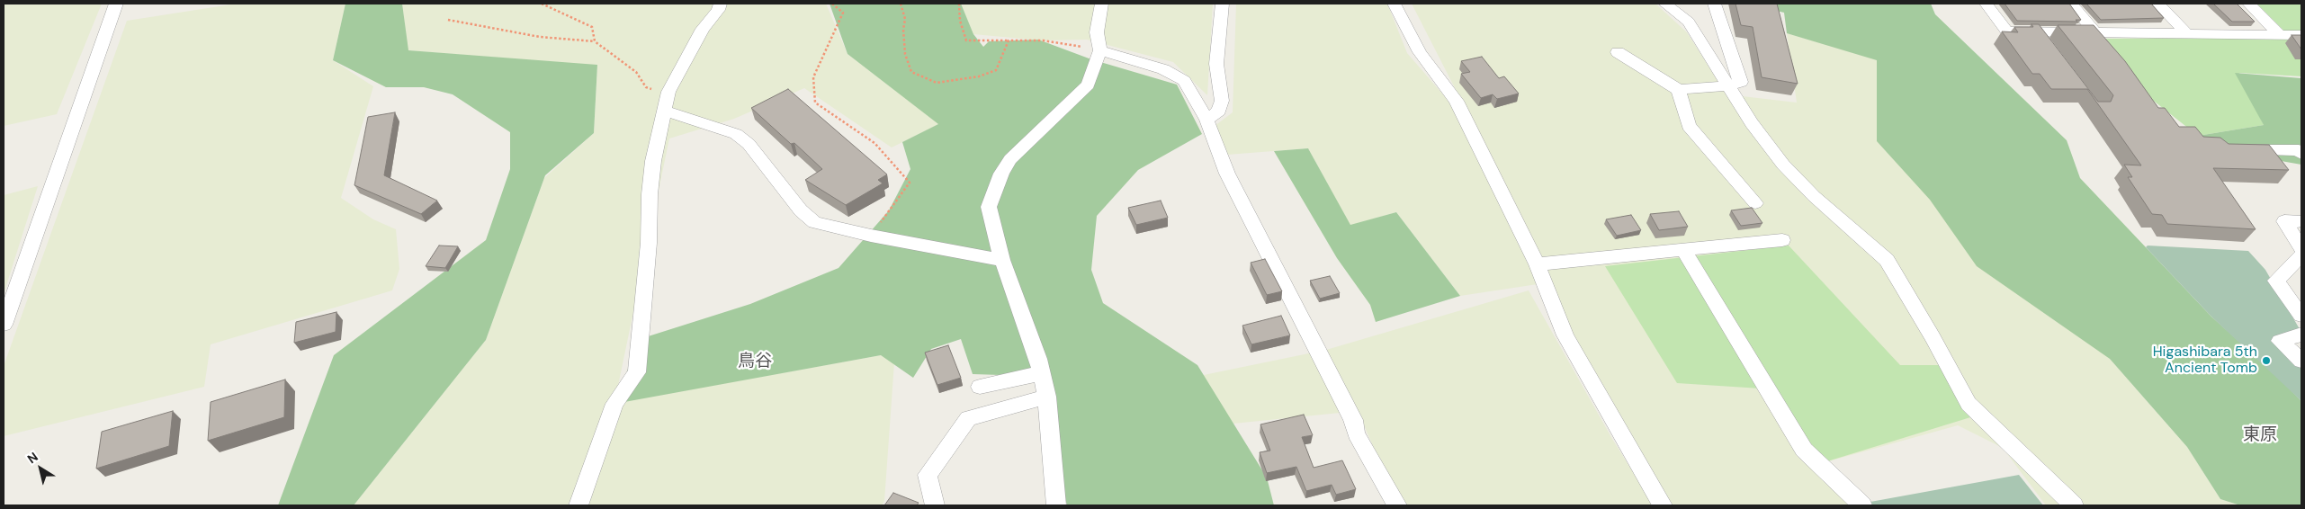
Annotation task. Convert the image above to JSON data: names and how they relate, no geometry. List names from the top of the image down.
{
  "districts": ["鳥谷", "東原"],
  "places": ["Higashibara 5th Ancient Tomb"],
  "north": "top left"
}
